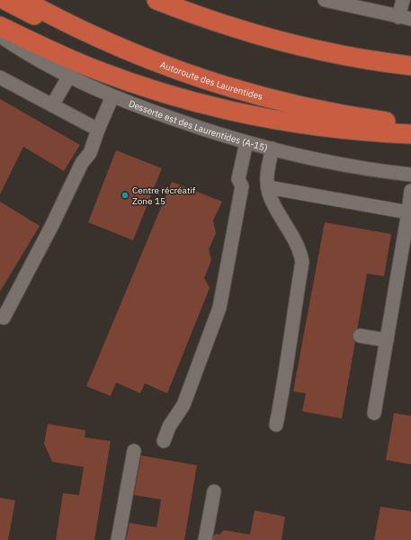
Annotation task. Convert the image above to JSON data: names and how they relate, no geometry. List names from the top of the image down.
{
  "streets": {
    "highway": ["Autoroute des Laurentides"],
    "street": ["Desserte est des Laurentides (A-15)"]
  },
  "places": ["Centre récréatif Zone 15"]
}
